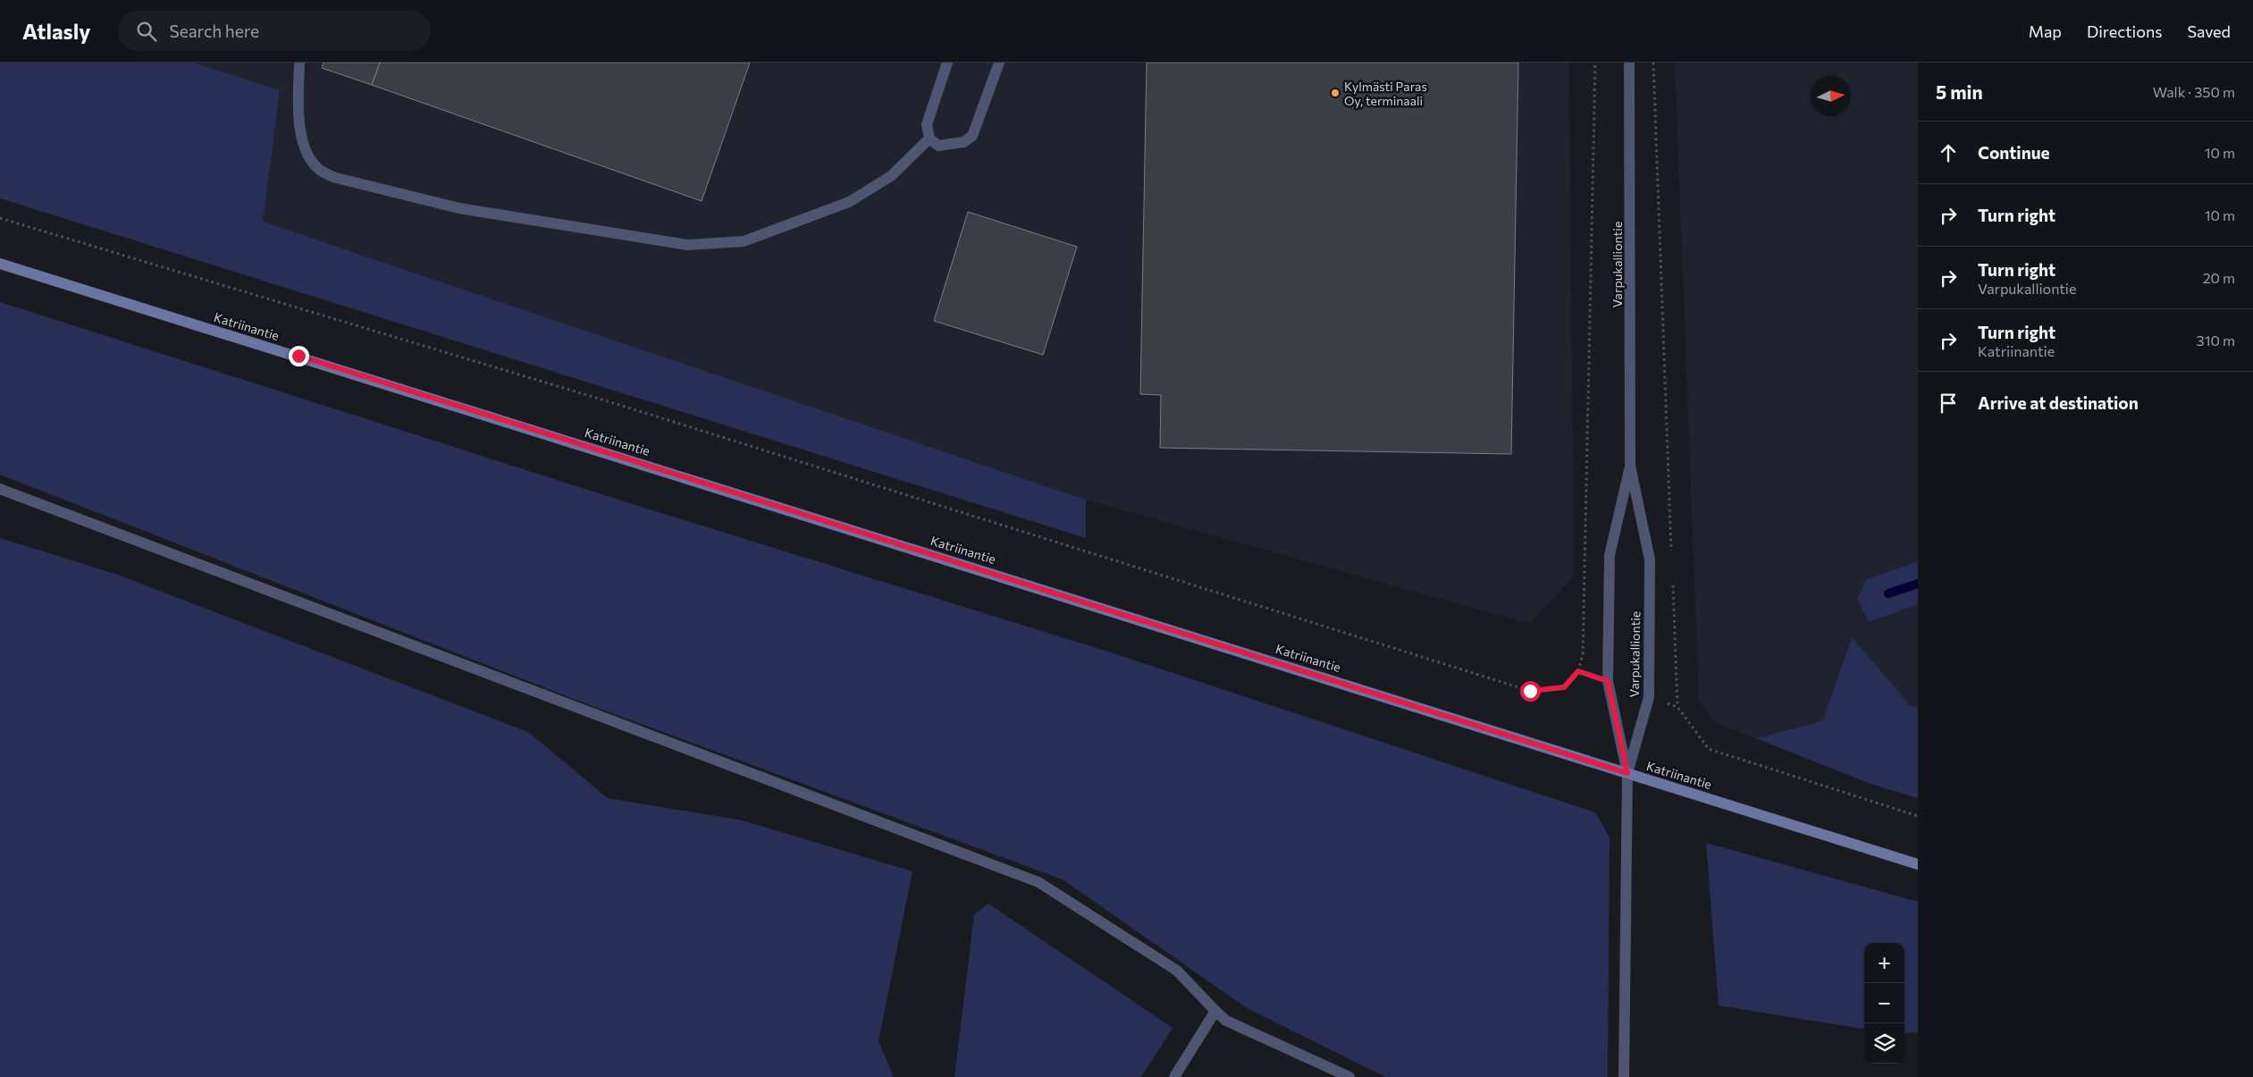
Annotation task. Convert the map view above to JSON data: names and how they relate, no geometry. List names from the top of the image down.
{
  "streets": {
    "main road": ["Katriinantie"],
    "street": ["Varpukalliontie"]
  },
  "crossings": [
    ["Varpukalliontie", "Katriinantie"]
  ],
  "places": ["Kylmästi Paras Oy, terminaali"],
  "north": "right",
  "page": {
    "header": "Atlasly",
    "search": "Search here",
    "nav": ["Map", "Directions", "Saved"],
    "heading": ["5 min", "Walk · 350 m"],
    "list": [
      ["Continue", "10 m"],
      ["Turn right", "10 m"],
      ["Turn right", "Varpukalliontie", "20 m"],
      ["Turn right", "Katriinantie", "310 m"],
      "Arrive at destination"
    ],
    "map_buttons": ["+", "−"]
  }
}
